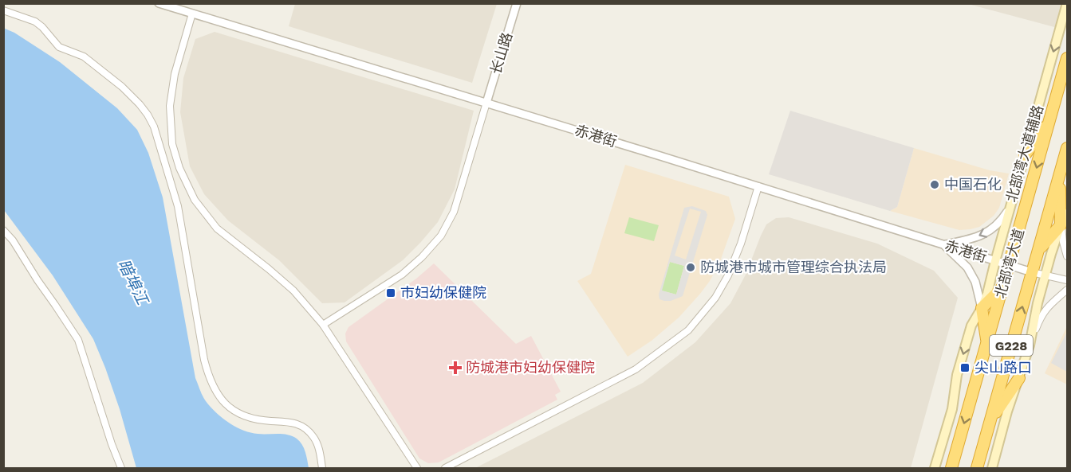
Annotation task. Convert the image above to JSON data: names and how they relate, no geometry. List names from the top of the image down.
{
  "streets": {
    "highway": ["北部湾大道", "G228"],
    "main road": ["北部湾大道辅路"],
    "street": ["长山路", "赤港街"]
  },
  "crossings": [
    ["长山路", "赤港街"],
    ["赤港街", "北部湾大道辅路"],
    ["赤港街", "北部湾大道"]
  ],
  "water": ["暗埠江"],
  "places": {
    "other": ["中国石化", "防城港市城市管理综合执法局"],
    "transit": ["巿妇幼保健院", "尖山路口"],
    "health": ["防城港市妇幼保健院"]
  }
}
